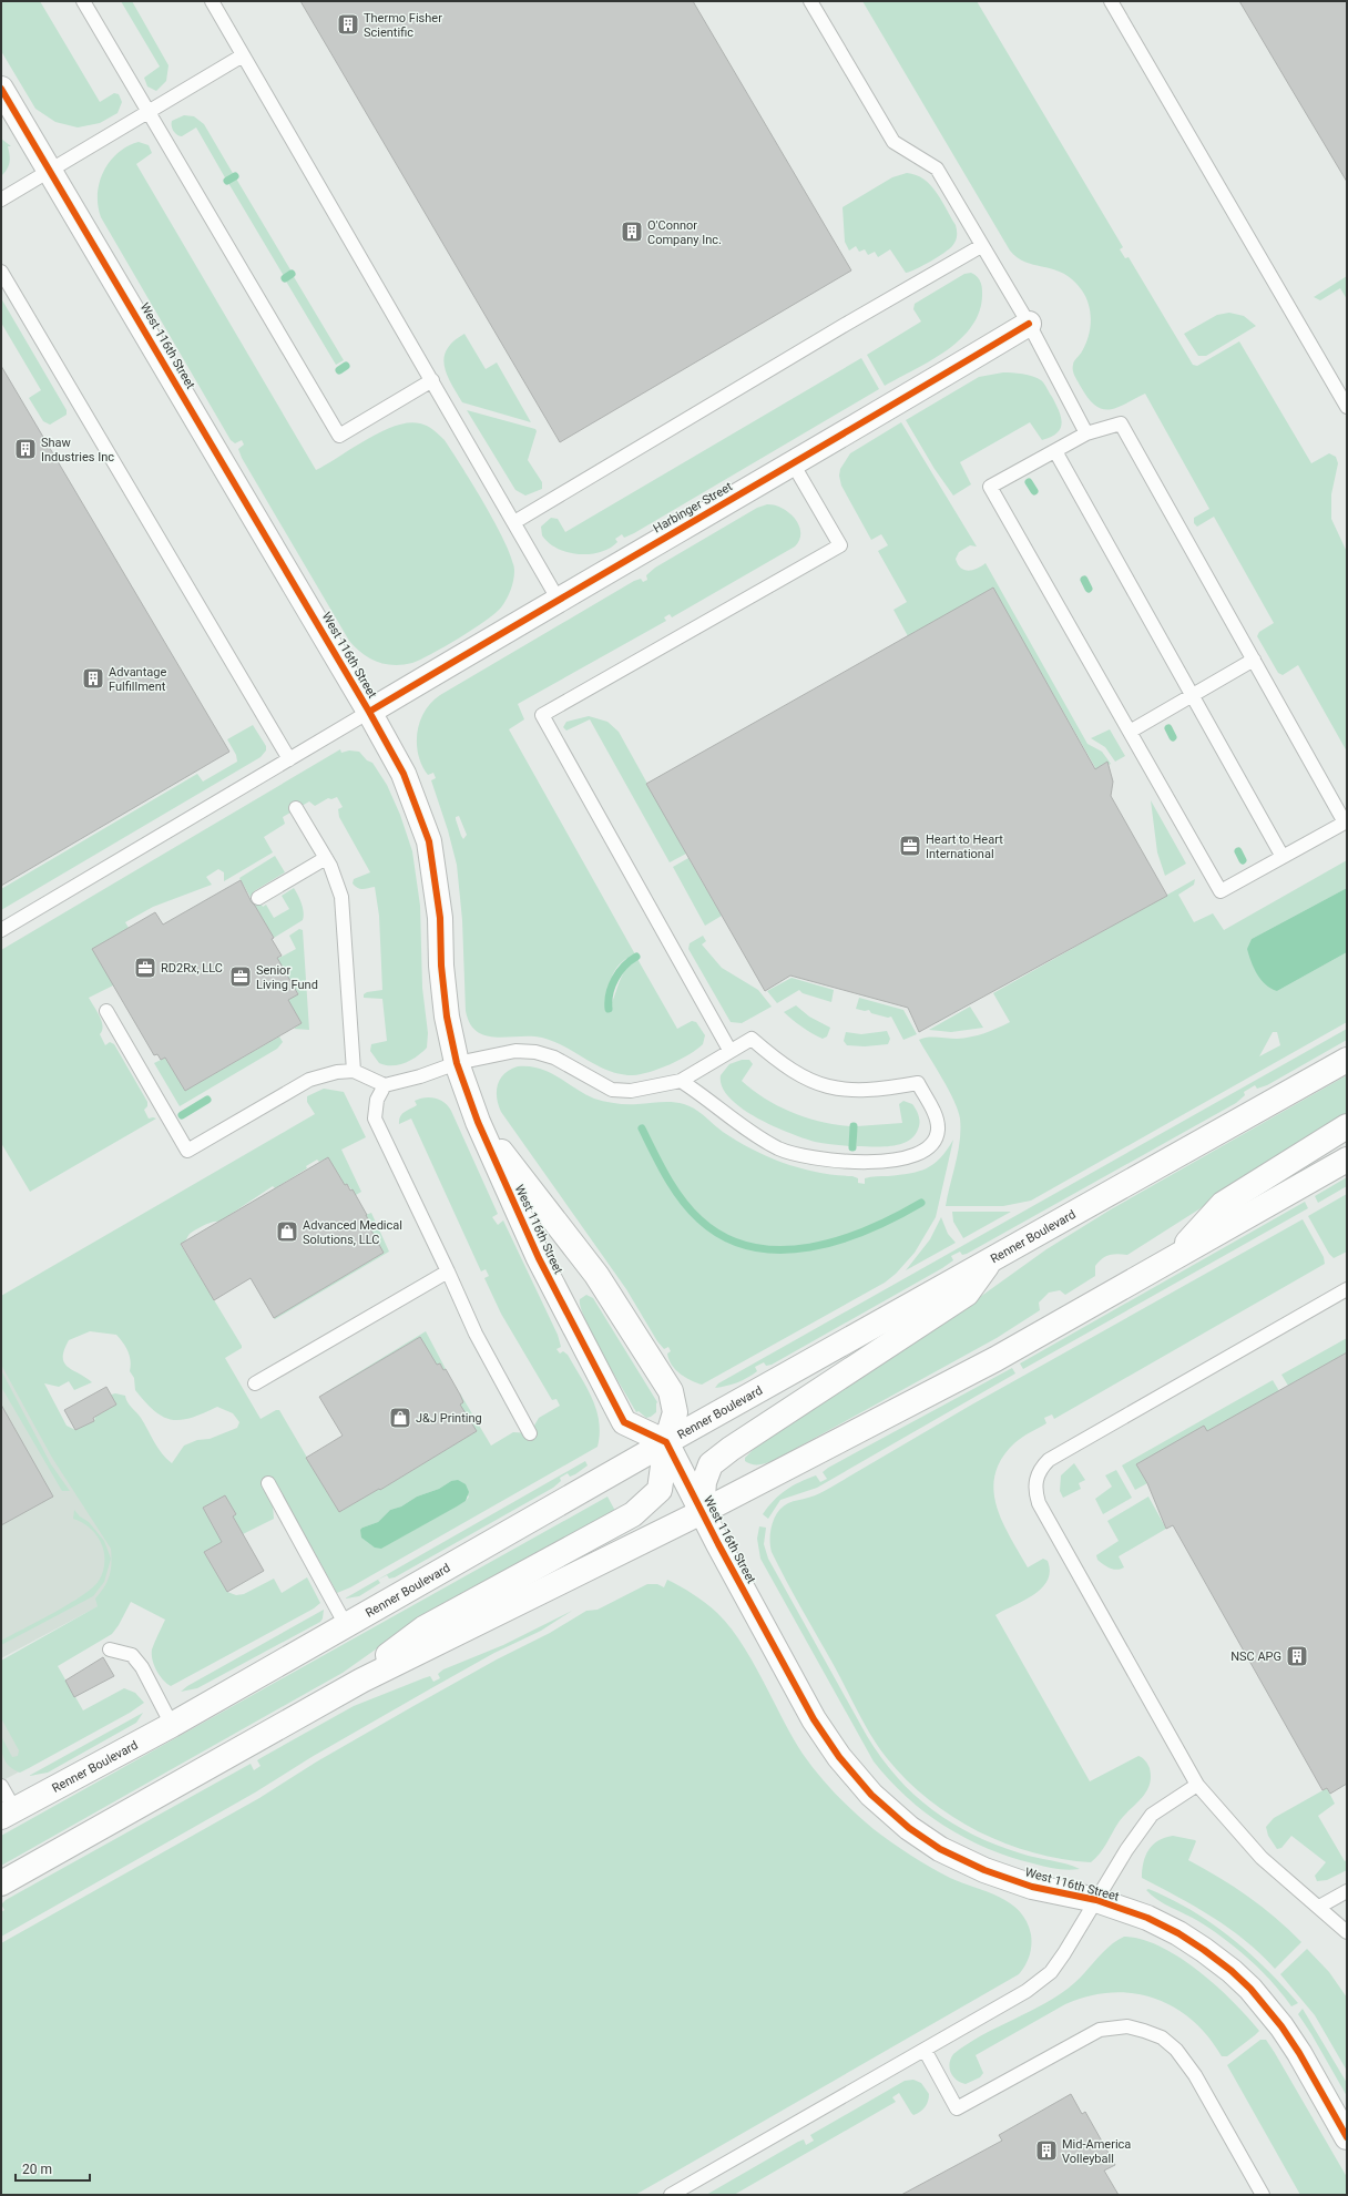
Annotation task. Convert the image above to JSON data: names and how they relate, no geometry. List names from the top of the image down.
{
  "streets": {
    "main road": ["West 116th Street", "Harbinger Street", "Renner Boulevard"]
  },
  "crossings": [
    ["West 116th Street", "Harbinger Street"],
    ["West 116th Street", "Renner Boulevard"]
  ],
  "places": {
    "building": [
      "Thermo Fisher Scientific",
      "O'Connor Company Inc.",
      "Shaw Industries Inc",
      "Advantage Fulfillment",
      "NSC APG",
      "Mid-America Volleyball"
    ],
    "office": ["Heart to Heart International", "RD2Rx, LLC", "Senior Living Fund"],
    "shop": ["Advanced Medical Solutions, LLC", "J&J Printing"]
  },
  "scale_bar": "20 m"
}
